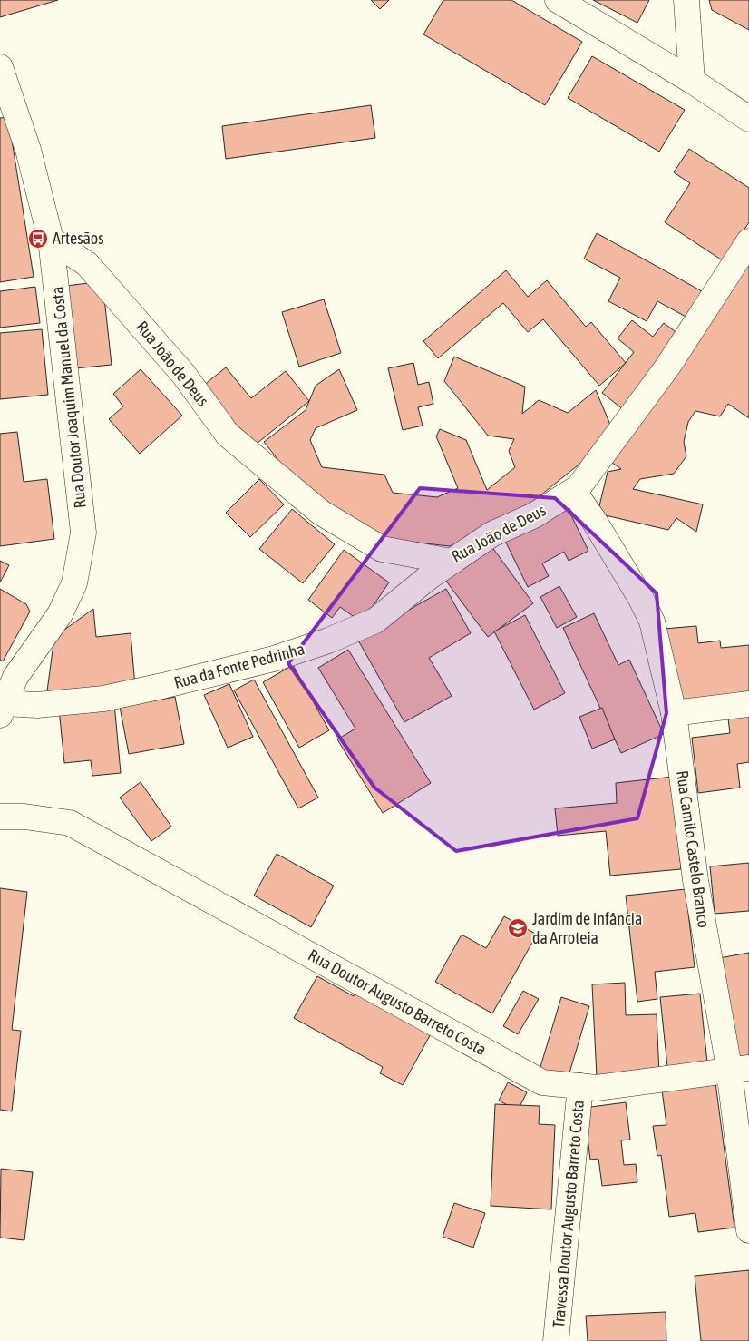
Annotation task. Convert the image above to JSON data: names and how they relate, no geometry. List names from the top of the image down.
{
  "streets": {
    "street": [
      "Rua João de Deus",
      "Rua Doutor Joaquim Manuel da Costa",
      "Rua da Fonte Pedrinha",
      "Rua Camilo Castelo Branco",
      "Rua Doutor Augusto Barreto Costa",
      "Travessa Doutor Augusto Barreto Costa"
    ]
  },
  "crossings": [
    ["Rua João de Deus", "Rua Doutor Joaquim Manuel da Costa"],
    ["Rua João de Deus", "Rua da Fonte Pedrinha"],
    ["Rua João de Deus", "Rua Camilo Castelo Branco"],
    ["Rua Doutor Joaquim Manuel da Costa", "Rua da Fonte Pedrinha"],
    ["Rua Camilo Castelo Branco", "Rua Doutor Augusto Barreto Costa"],
    ["Rua Doutor Augusto Barreto Costa", "Travessa Doutor Augusto Barreto Costa"]
  ],
  "places": {
    "bus stop": ["Artesãos"],
    "school or university": ["Jardim de Infância da Arroteia"]
  }
}
